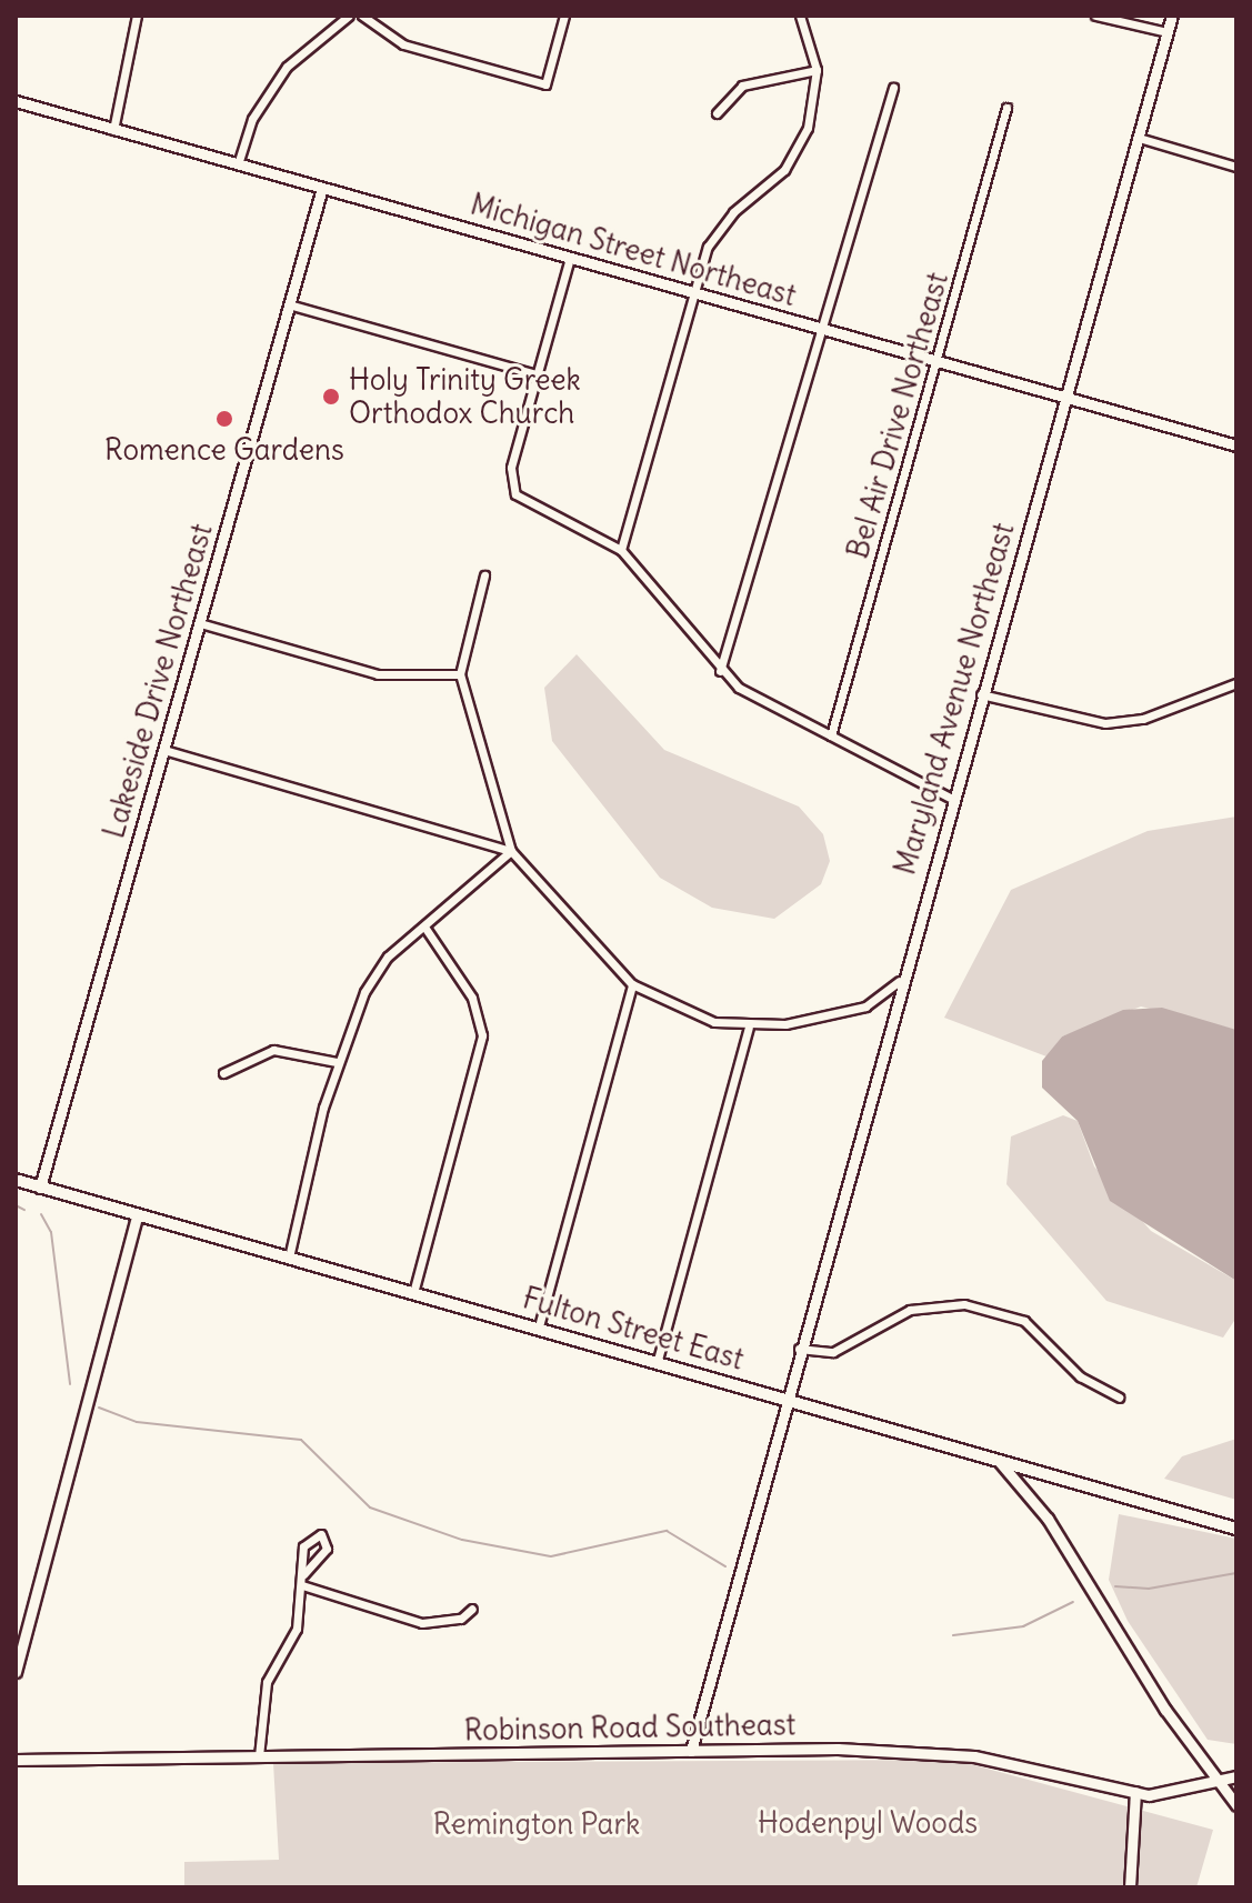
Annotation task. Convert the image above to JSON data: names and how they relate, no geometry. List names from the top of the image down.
{
  "streets": {
    "main road": ["Fulton Street East"],
    "street": [
      "Michigan Street Northeast",
      "Bel Air Drive Northeast",
      "Lakeside Drive Northeast",
      "Maryland Avenue Northeast",
      "Robinson Road Southeast"
    ]
  },
  "crossings": [
    ["Michigan Street Northeast", "Bel Air Drive Northeast"],
    ["Michigan Street Northeast", "Lakeside Drive Northeast"],
    ["Michigan Street Northeast", "Maryland Avenue Northeast"],
    ["Lakeside Drive Northeast", "Fulton Street East"],
    ["Maryland Avenue Northeast", "Fulton Street East"],
    ["Maryland Avenue Northeast", "Robinson Road Southeast"]
  ],
  "parks": ["Hodenpyl Woods", "Remington Park"],
  "places": ["Holy Trinity Greek Orthodox Church", "Romence Gardens"]
}
